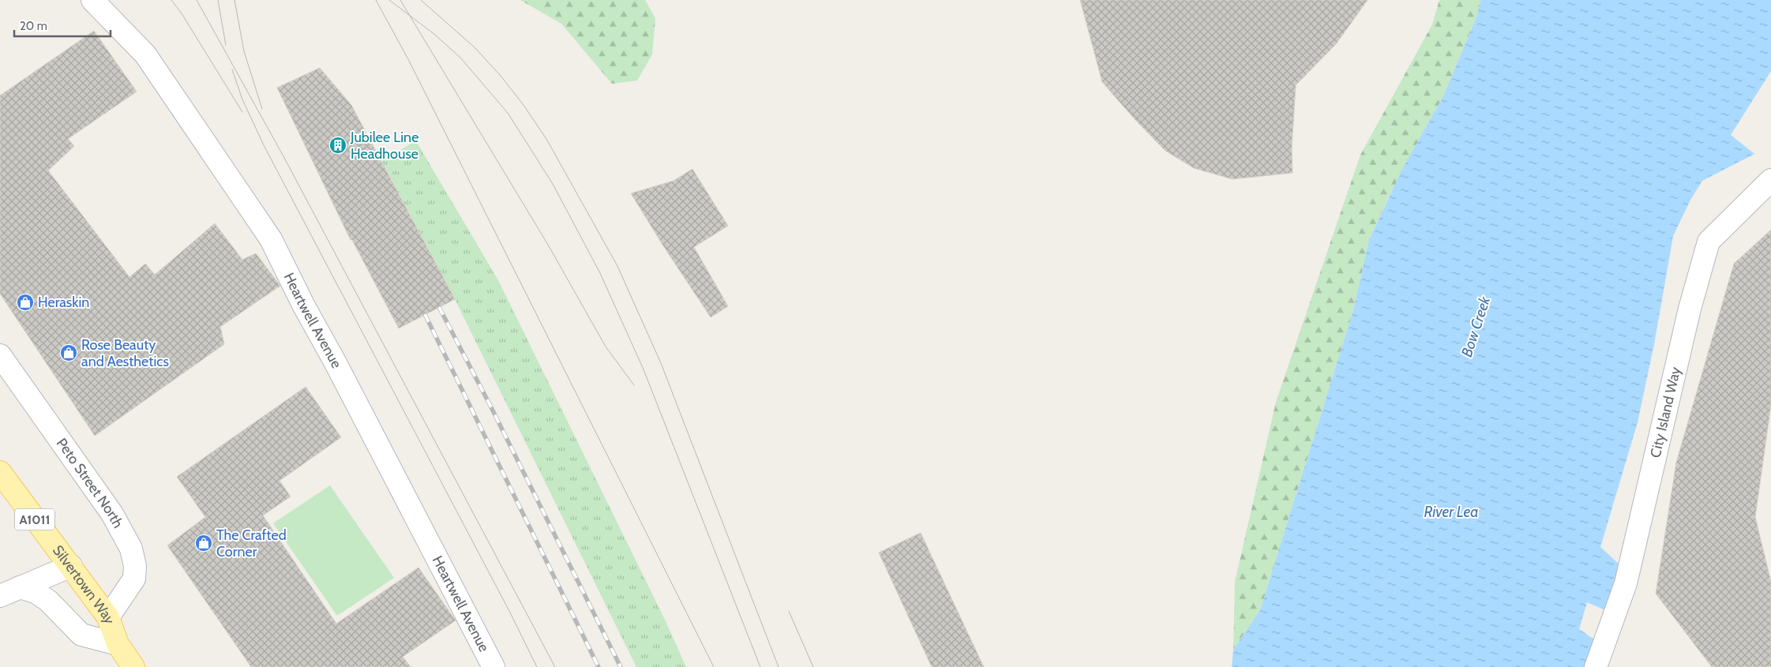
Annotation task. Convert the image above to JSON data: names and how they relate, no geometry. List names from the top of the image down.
{
  "streets": {
    "main road": ["A1011", "Silvertown Way"],
    "street": ["Heartwell Avenue", "City Island Way", "Peto Street North"]
  },
  "crossings": [
    ["Peto Street North", "Silvertown Way"]
  ],
  "water": ["Bow Creek", "River Lea"],
  "places": {
    "building": ["Jubilee Line Headhouse"],
    "shop": ["Heraskin", "Rose Beauty and Aesthetics", "The Crafted Corner"]
  },
  "scale_bar": "20 m"
}
